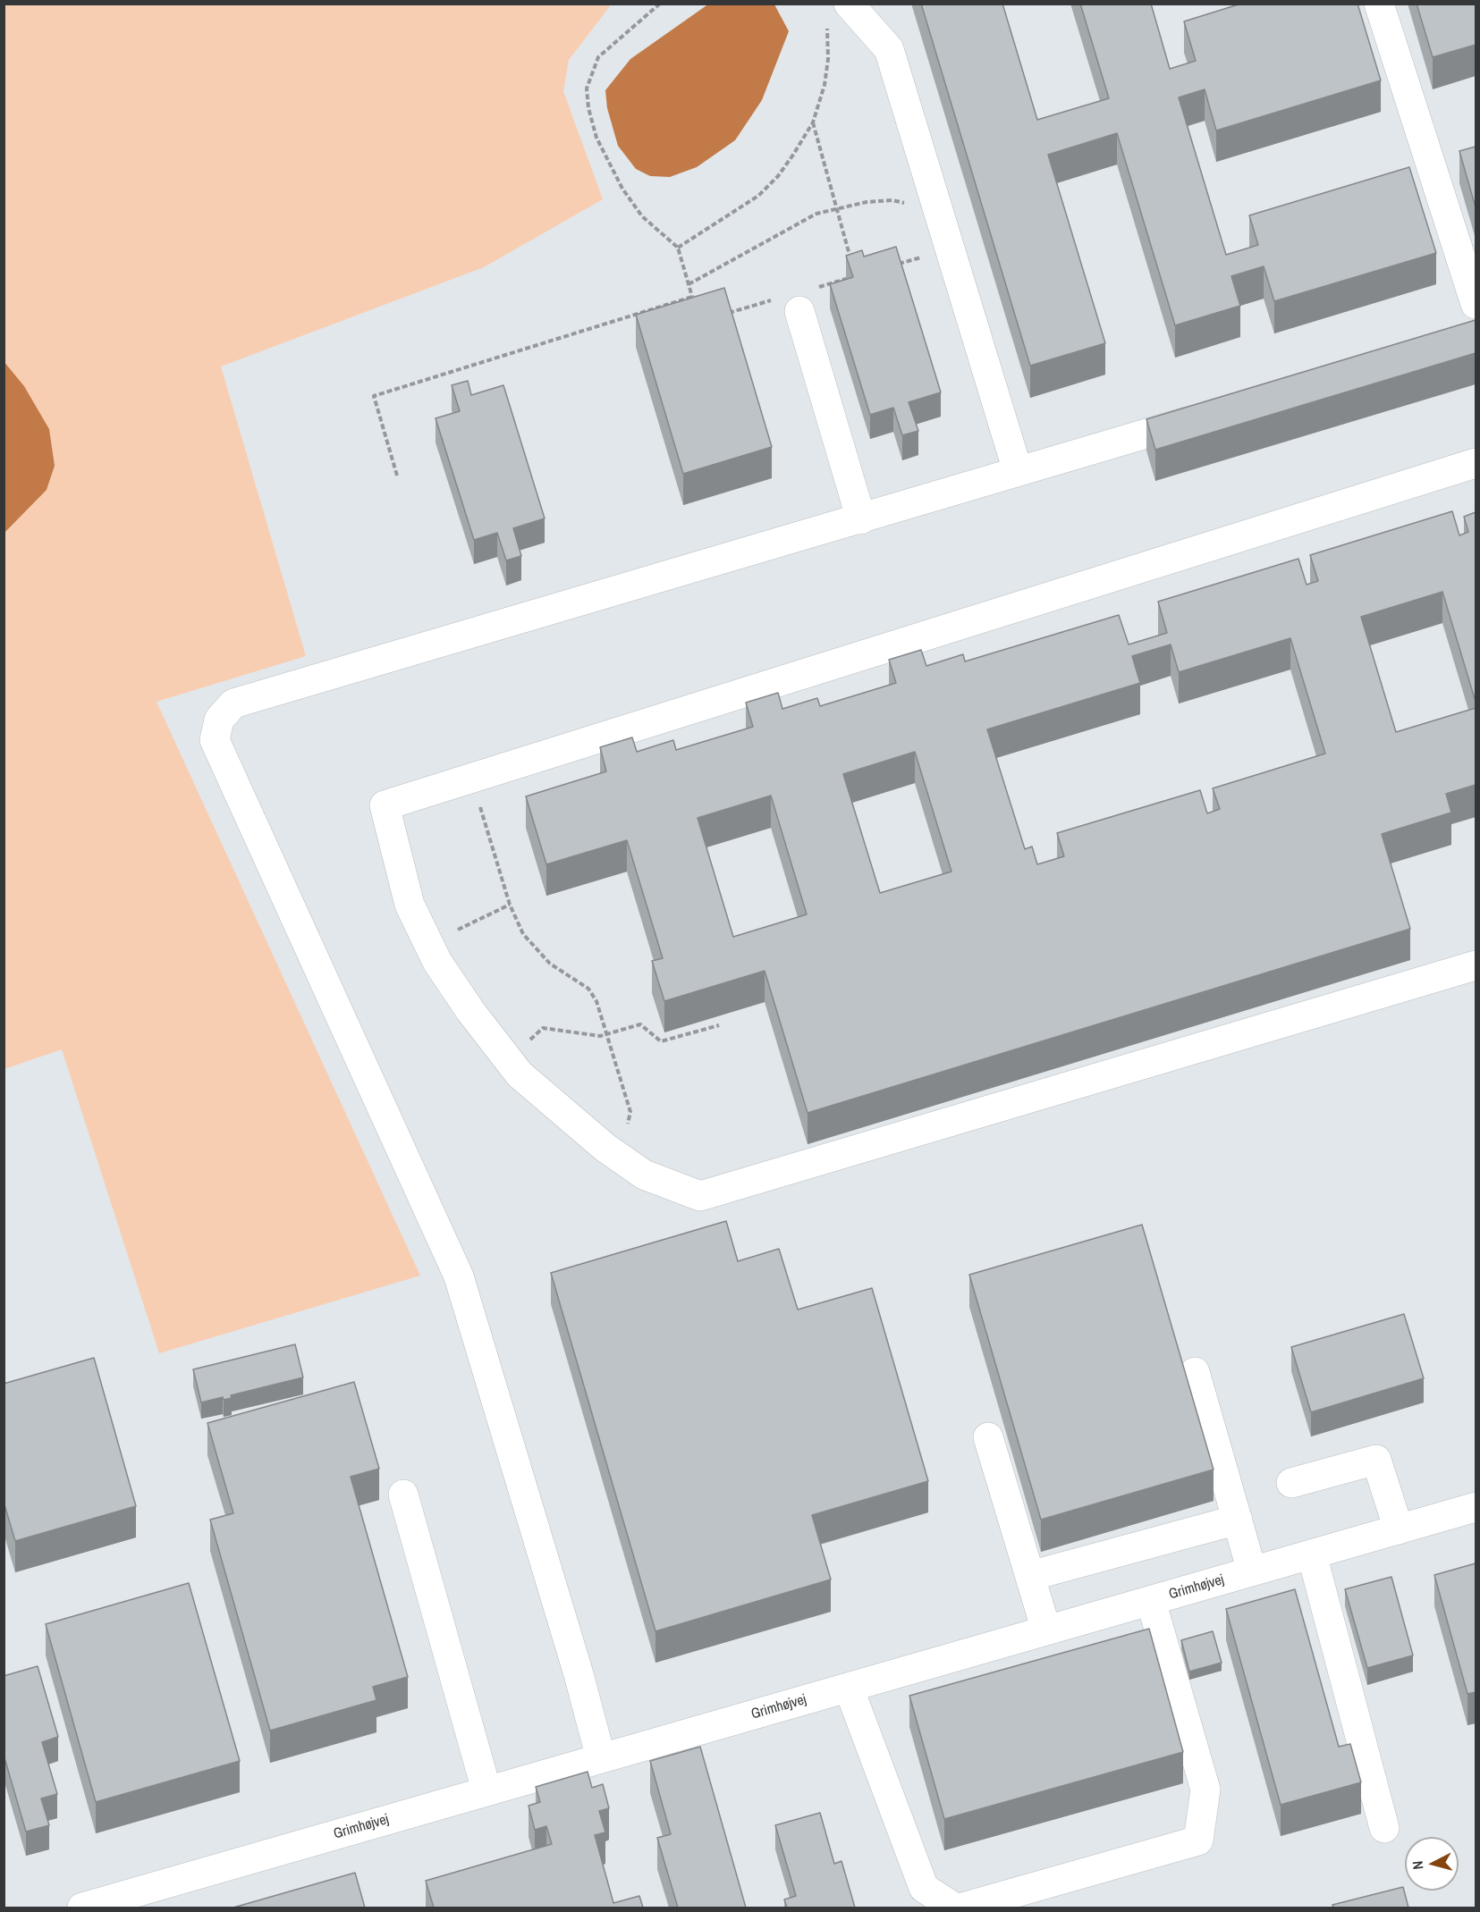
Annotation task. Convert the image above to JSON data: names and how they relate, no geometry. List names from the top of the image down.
{
  "streets": {
    "street": ["Grimhøjvej"]
  },
  "north": "left"
}
